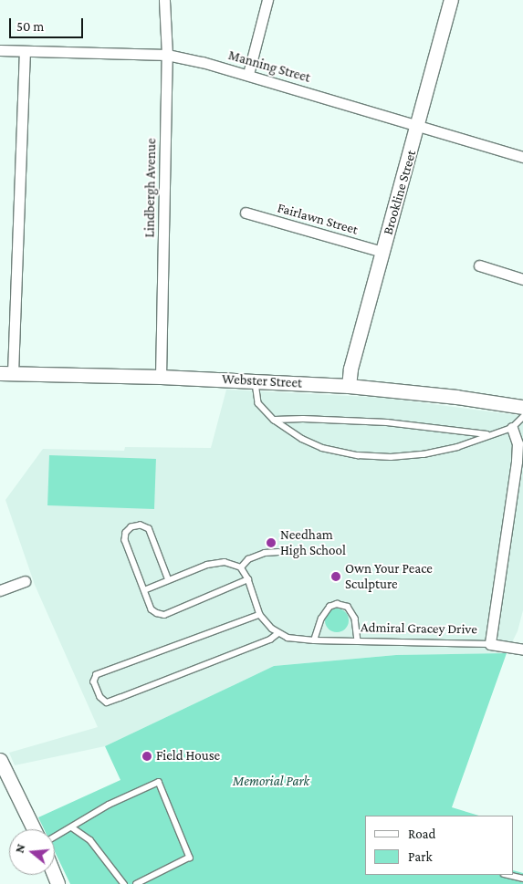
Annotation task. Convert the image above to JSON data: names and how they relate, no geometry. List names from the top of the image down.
{
  "streets": {
    "street": [
      "Manning Street",
      "Lindbergh Avenue",
      "Brookline Street",
      "Fairlawn Street",
      "Webster Street",
      "Admiral Gracey Drive"
    ]
  },
  "crossings": [
    ["Manning Street", "Lindbergh Avenue"],
    ["Manning Street", "Brookline Street"],
    ["Lindbergh Avenue", "Webster Street"],
    ["Brookline Street", "Fairlawn Street"],
    ["Brookline Street", "Webster Street"]
  ],
  "parks": ["Memorial Park"],
  "places": ["Needham High School", "Own Your Peace Sculpture", "Field House"],
  "legend": ["Road", "Park"],
  "scale_bar": "50 m",
  "north": "left"
}
